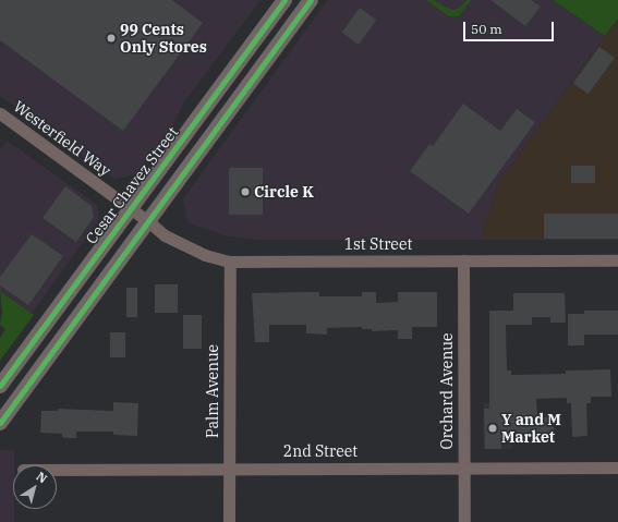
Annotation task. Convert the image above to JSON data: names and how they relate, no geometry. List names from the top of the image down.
{
  "streets": {
    "main road": ["Cesar Chavez Street"],
    "street": [
      "Westerfield Way",
      "1st Street",
      "Palm Avenue",
      "Orchard Avenue",
      "2nd Street"
    ]
  },
  "crossings": [
    ["Westerfield Way", "Cesar Chavez Street"],
    ["Westerfield Way", "1st Street"],
    ["1st Street", "Palm Avenue"],
    ["1st Street", "Orchard Avenue"],
    ["Palm Avenue", "2nd Street"],
    ["Orchard Avenue", "2nd Street"]
  ],
  "places": ["99 Cents Only Stores", "Circle K", "Y and M Market"],
  "scale_bar": "50 m",
  "north": "top right"
}
